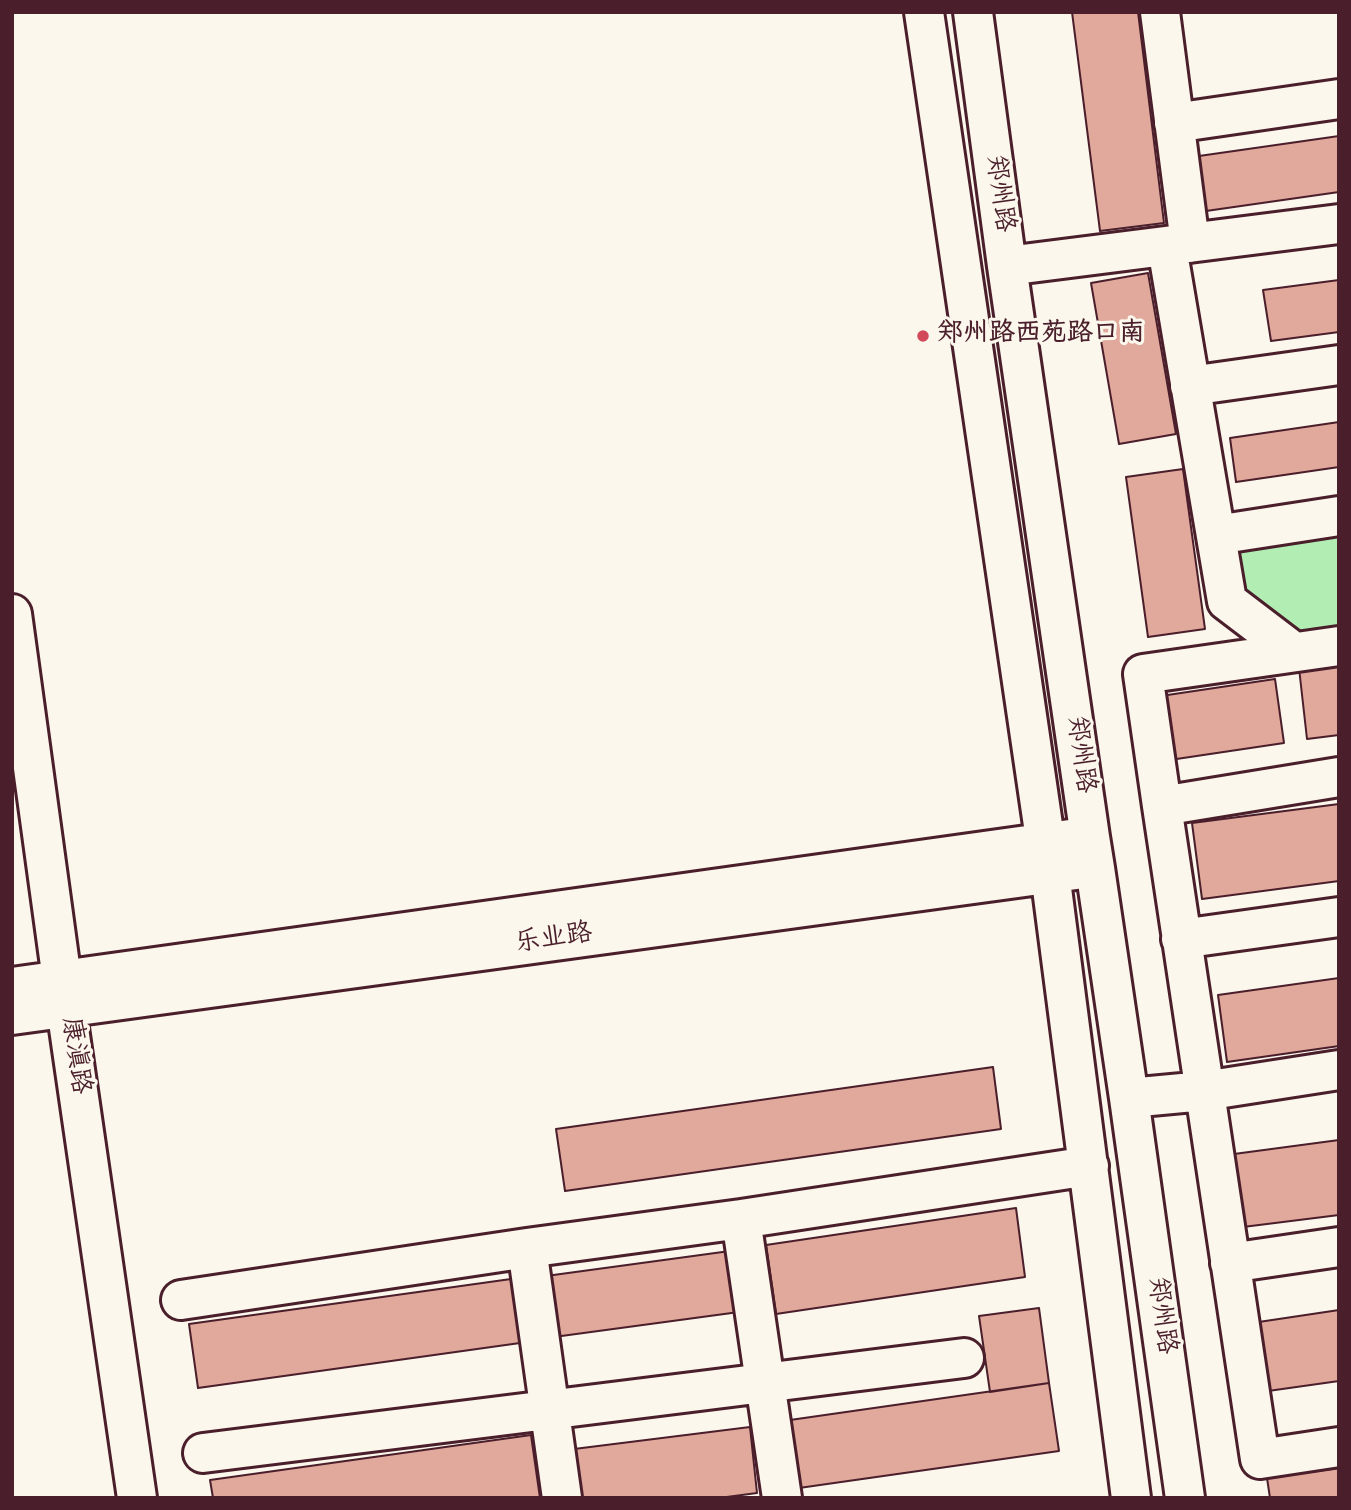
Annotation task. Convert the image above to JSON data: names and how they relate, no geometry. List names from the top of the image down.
{
  "streets": {
    "street": ["郑州路", "乐业路", "康滇路"]
  },
  "crossings": [
    ["郑州路", "乐业路"],
    ["乐业路", "康滇路"]
  ],
  "places": ["郑州路西苑路口南"]
}
